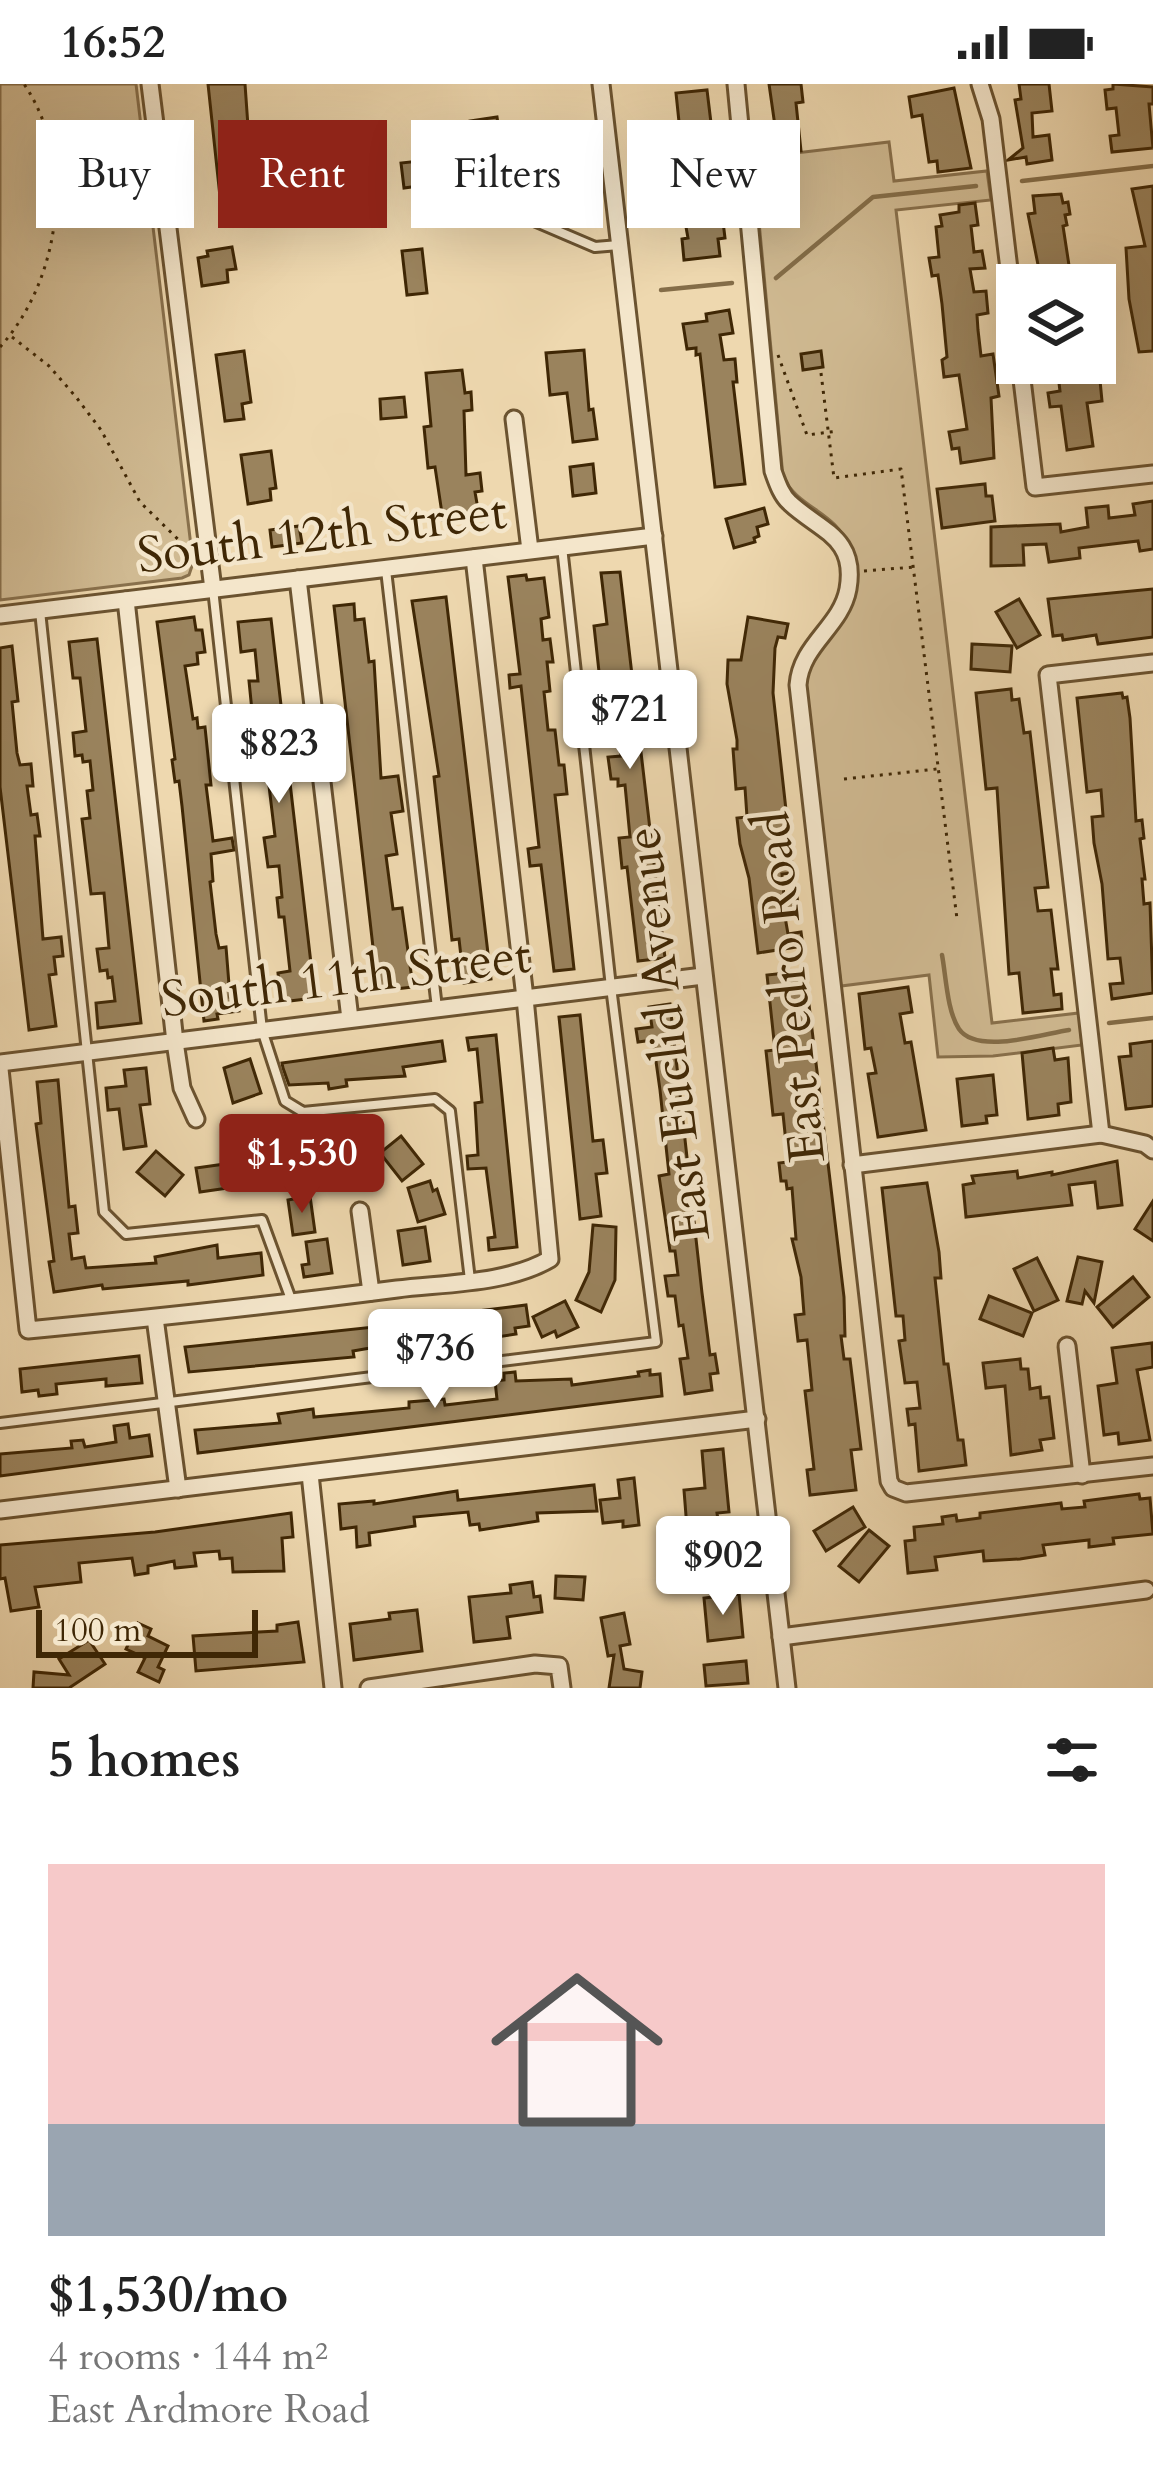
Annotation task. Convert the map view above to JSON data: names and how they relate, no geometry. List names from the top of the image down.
{
  "streets": {
    "street": [
      "South 12th Street",
      "South 11th Street",
      "East Pedro Road",
      "East Euclid Avenue"
    ]
  },
  "crossings": [
    ["South 12th Street", "East Euclid Avenue"],
    ["South 11th Street", "East Euclid Avenue"]
  ],
  "scale_bar": "100 m",
  "page": {
    "status": "16:52",
    "chip": [
      "Buy",
      "Rent",
      "Filters",
      "New"
    ],
    "price": [
      "$721",
      "$823",
      "$1,530",
      "$736",
      "$902"
    ],
    "scale": "100 m",
    "heading": "5 homes",
    "list": [
      {
        "name": "$1,530/mo",
        "note": "4 rooms · 144 m² · East Ardmore Road"
      }
    ]
  }
}
